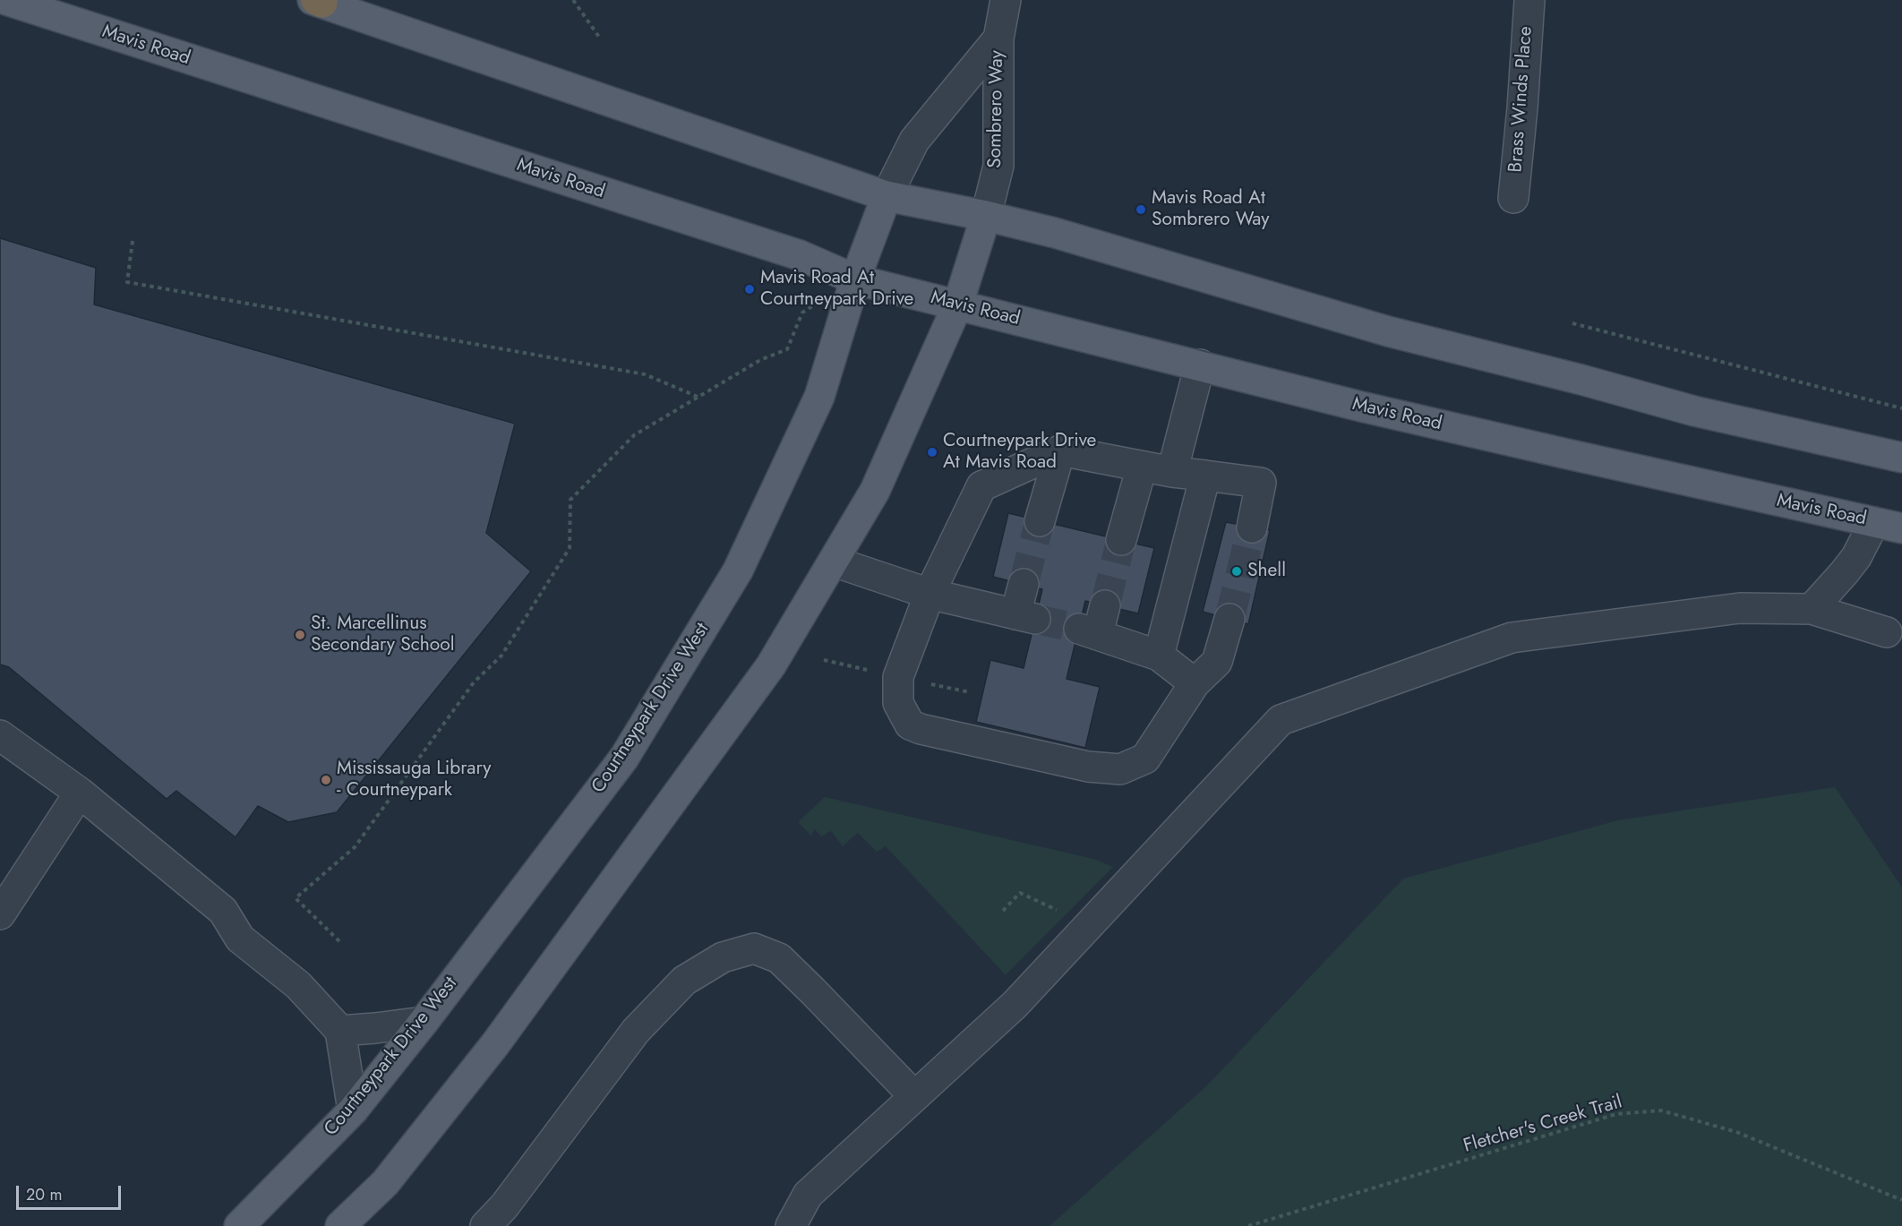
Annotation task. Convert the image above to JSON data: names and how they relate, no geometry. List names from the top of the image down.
{
  "streets": {
    "main road": ["Mavis Road", "Sombrero Way", "Courtneypark Drive West"],
    "street": ["Brass Winds Place"],
    "path": ["Fletcher's Creek Trail"]
  },
  "crossings": [
    ["Mavis Road", "Sombrero Way"],
    ["Mavis Road", "Courtneypark Drive West"],
    ["Sombrero Way", "Courtneypark Drive West"]
  ],
  "places": [
    "Mavis Road At Sombrero Way",
    "Mavis Road At Courtneypark Drive",
    "Courtneypark Drive At Mavis Road",
    "Shell",
    "St. Marcellinus Secondary School",
    "Mississauga Library - Courtneypark"
  ],
  "scale_bar": "20 m"
}
